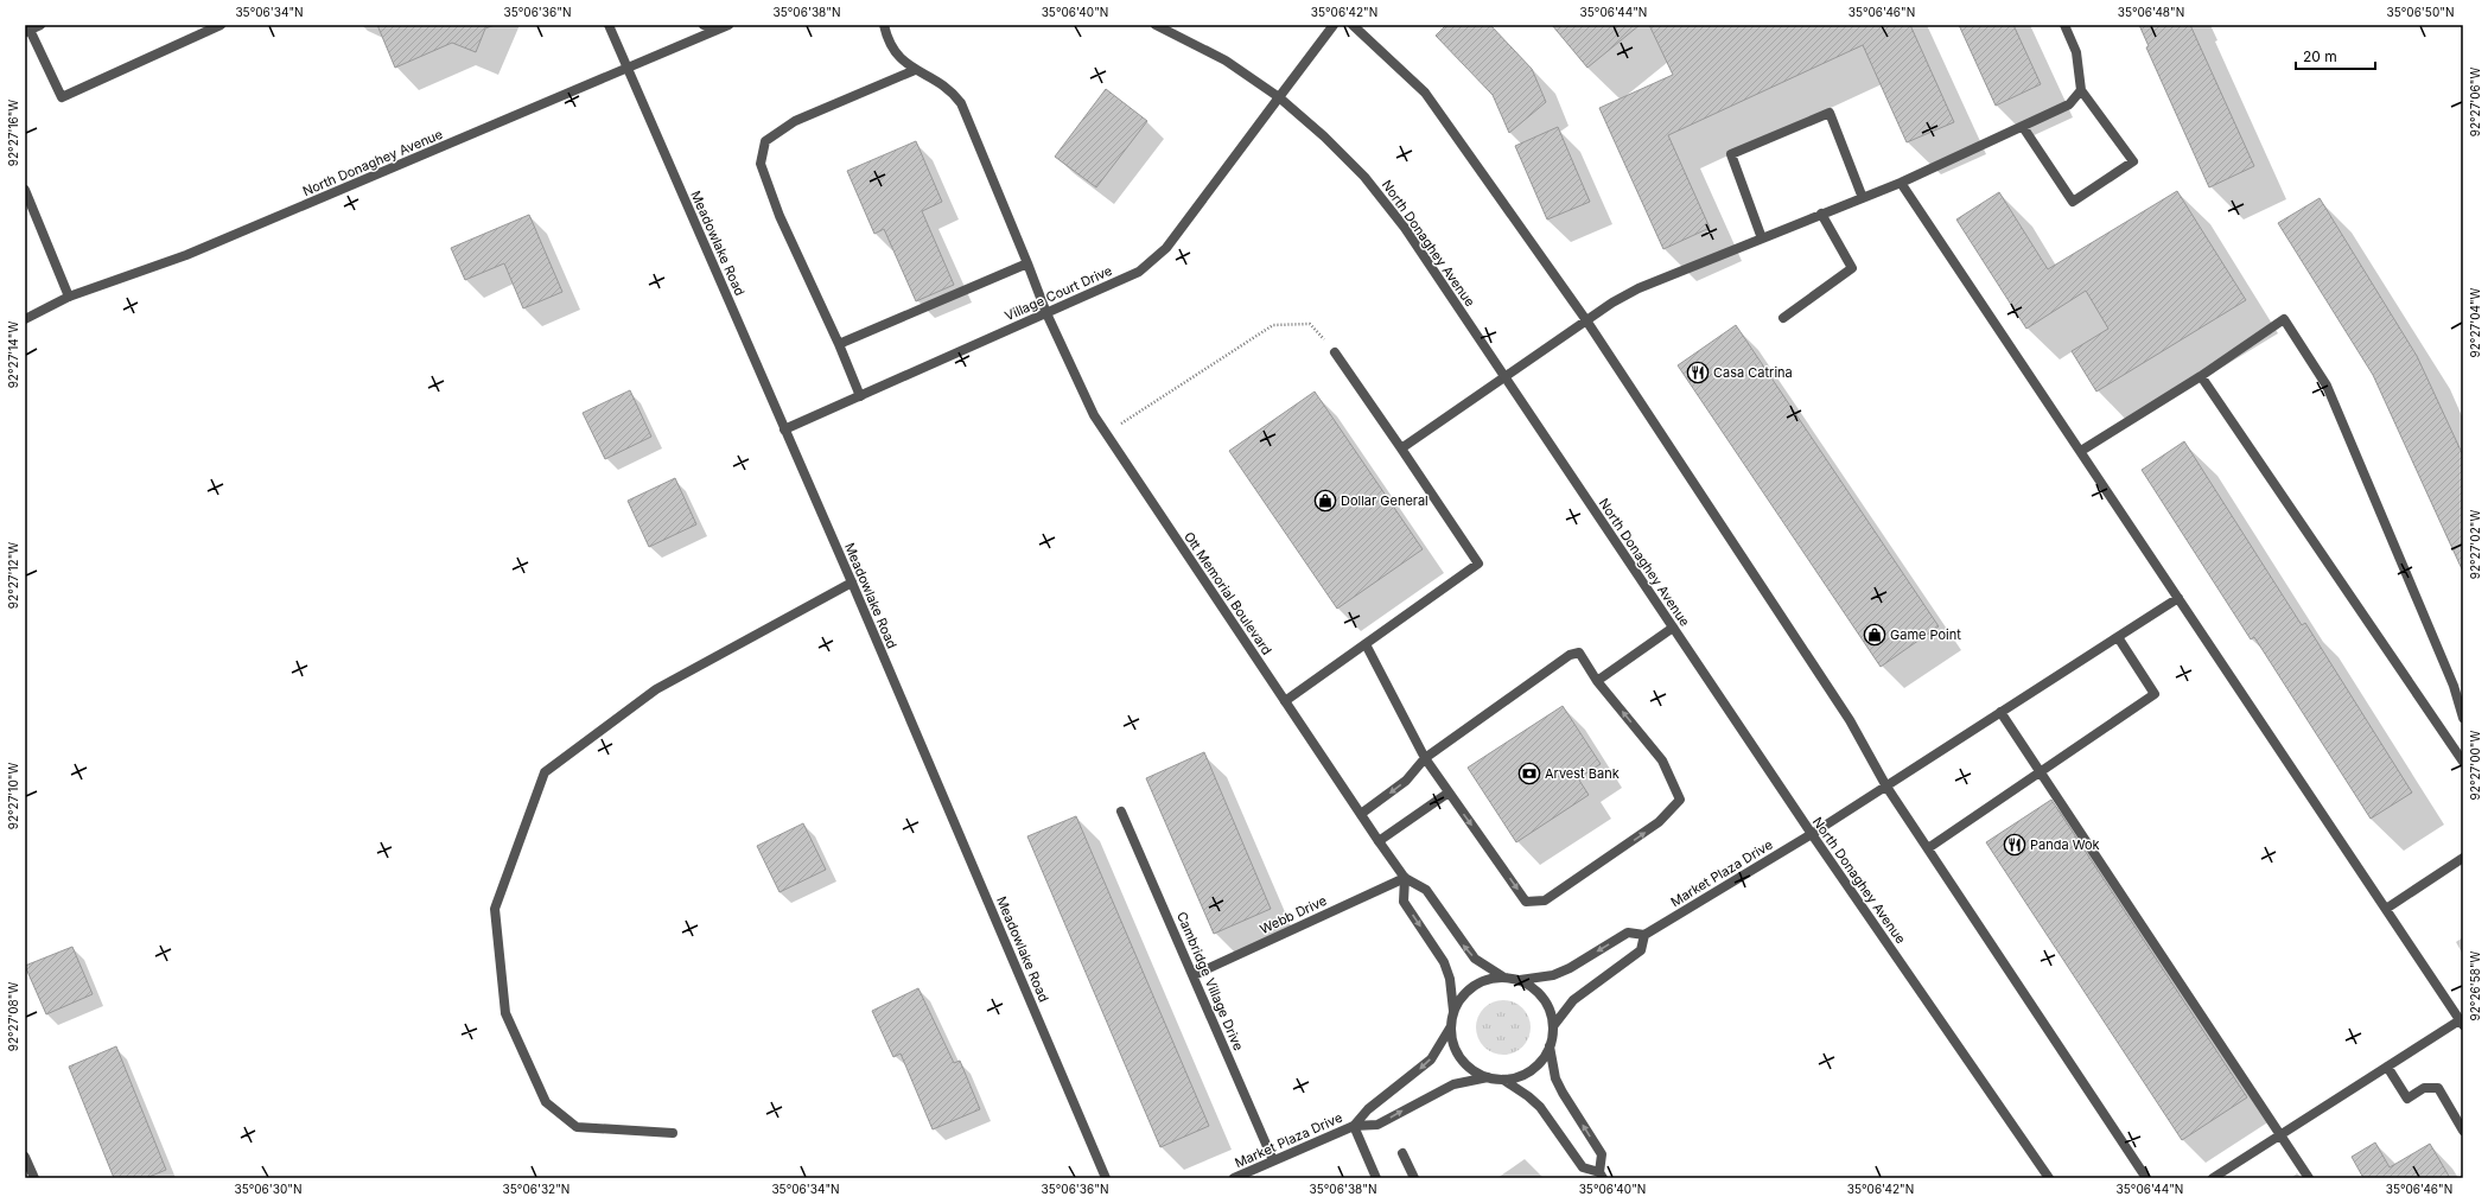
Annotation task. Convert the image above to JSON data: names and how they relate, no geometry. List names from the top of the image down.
{
  "streets": {
    "street": [
      "North Donaghey Avenue",
      "Meadowlake Road",
      "Village Court Drive",
      "Ott Memorial Boulevard",
      "Market Plaza Drive",
      "Webb Drive",
      "Cambridge Village Drive"
    ]
  },
  "crossings": [
    ["North Donaghey Avenue", "Meadowlake Road"],
    ["North Donaghey Avenue", "Village Court Drive"],
    ["North Donaghey Avenue", "Market Plaza Drive"],
    ["Meadowlake Road", "Village Court Drive"],
    ["Village Court Drive", "Ott Memorial Boulevard"],
    ["Ott Memorial Boulevard", "Market Plaza Drive"],
    ["Ott Memorial Boulevard", "Webb Drive"],
    ["Market Plaza Drive", "Cambridge Village Drive"],
    ["Webb Drive", "Cambridge Village Drive"]
  ],
  "places": {
    "restaurant": ["Casa Catrina", "Panda Wok"],
    "shop": ["Dollar General", "Game Point"],
    "bank": ["Arvest Bank"]
  },
  "scale_bar": "20 m",
  "coordinates": [
    "35°06'34\"N",
    "35°06'36\"N",
    "35°06'38\"N",
    "35°06'40\"N",
    "35°06'42\"N",
    "35°06'44\"N",
    "35°06'46\"N",
    "35°06'48\"N",
    "35°06'50\"N",
    "92°27'06\"W",
    "92°27'16\"W",
    "92°27'04\"W",
    "92°27'14\"W",
    "92°27'02\"W",
    "92°27'12\"W",
    "92°27'00\"W",
    "92°27'10\"W",
    "92°26'58\"W",
    "92°27'08\"W",
    "35°06'30\"N",
    "35°06'32\"N"
  ]
}
